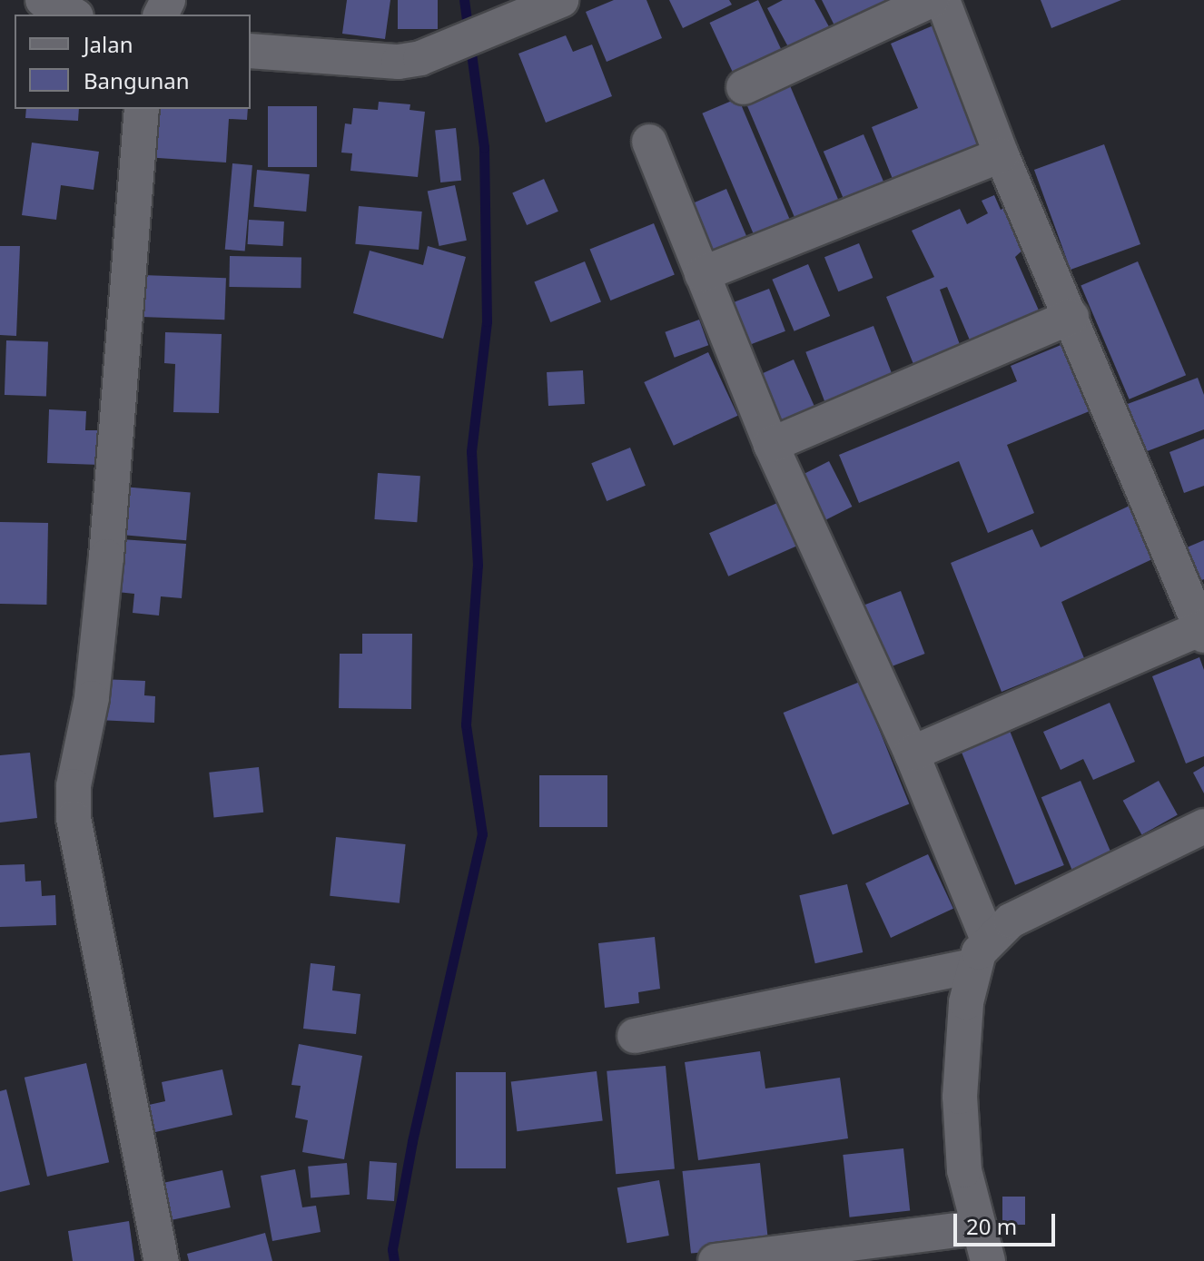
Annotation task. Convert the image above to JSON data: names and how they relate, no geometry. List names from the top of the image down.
{
  "legend": ["Jalan", "Bangunan"],
  "scale_bar": "20 m"
}
